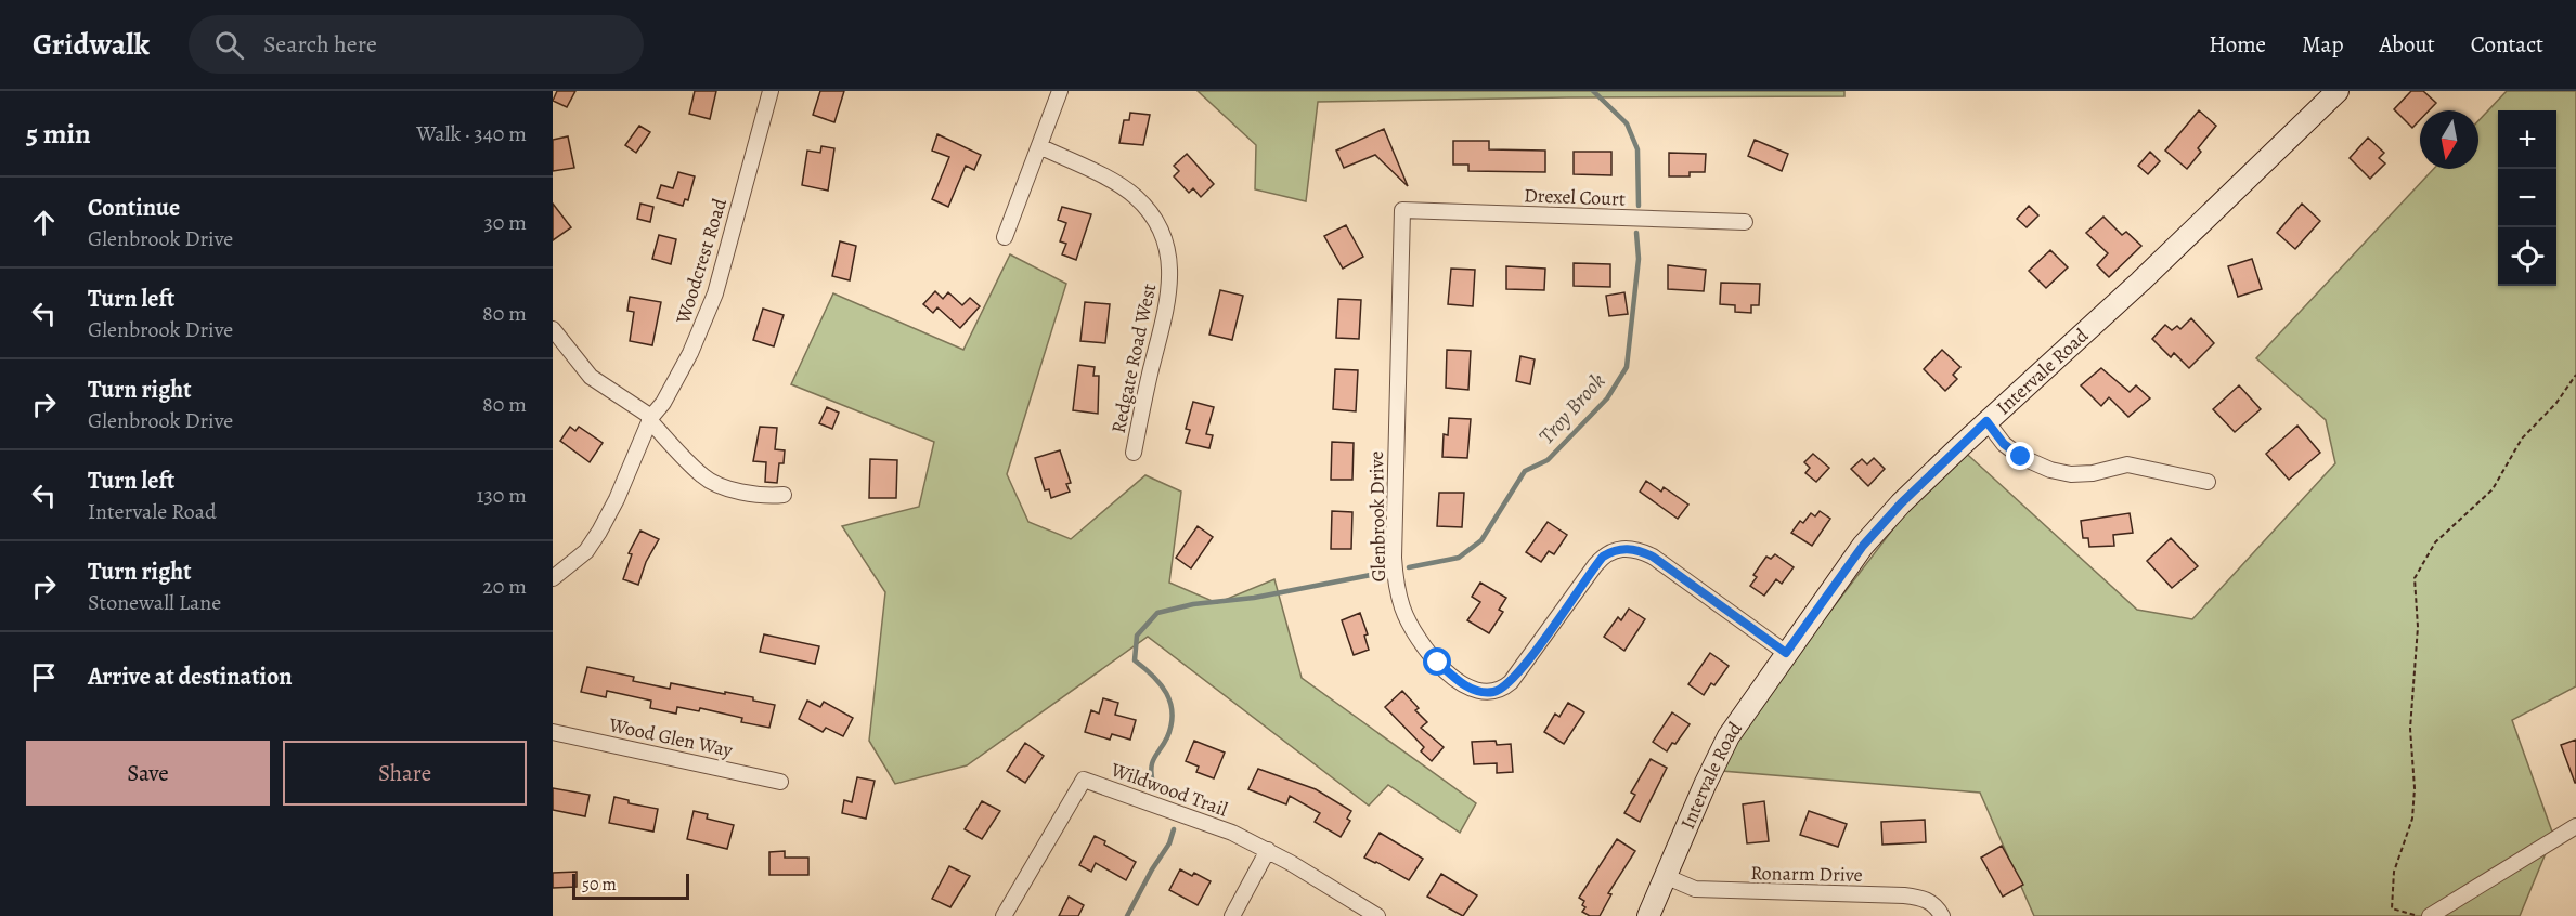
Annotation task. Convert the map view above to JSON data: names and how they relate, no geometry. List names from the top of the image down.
{
  "streets": {
    "street": [
      "Drexel Court",
      "Woodcrest Road",
      "Redgate Road West",
      "Intervale Road",
      "Glenbrook Drive",
      "Wood Glen Way",
      "Wildwood Trail",
      "Ronarm Drive"
    ]
  },
  "crossings": [
    ["Drexel Court", "Glenbrook Drive"],
    ["Intervale Road", "Glenbrook Drive"],
    ["Intervale Road", "Ronarm Drive"]
  ],
  "water": ["Troy Brook"],
  "scale_bar": "50 m",
  "north": "bottom",
  "page": {
    "header": "Gridwalk",
    "search": "Search here",
    "nav": [
      "Home",
      "Map",
      "About",
      "Contact"
    ],
    "heading": ["5 min", "Walk · 340 m"],
    "map_buttons": ["+", "−"],
    "list": [
      ["Continue", "Glenbrook Drive", "30 m"],
      ["Turn left", "Glenbrook Drive", "80 m"],
      ["Turn right", "Glenbrook Drive", "80 m"],
      ["Turn left", "Intervale Road", "130 m"],
      ["Turn right", "Stonewall Lane", "20 m"],
      "Arrive at destination"
    ],
    "buttons": ["Save", "Share"],
    "scale": "50 m"
  }
}
